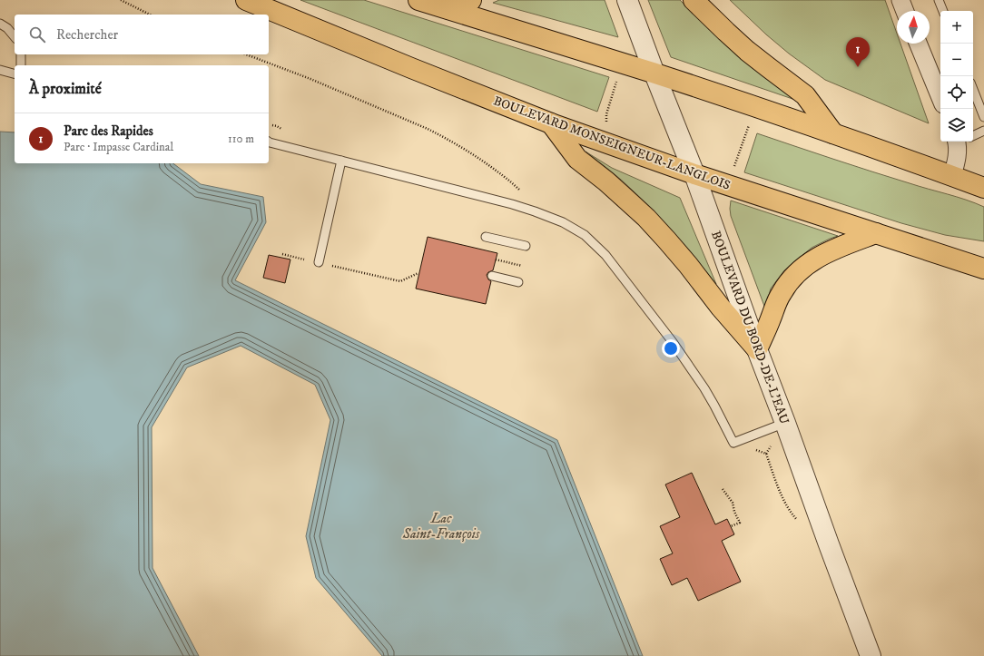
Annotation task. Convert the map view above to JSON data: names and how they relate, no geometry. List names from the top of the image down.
{
  "streets": {
    "highway": ["BOULEVARD MONSEIGNEUR-LANGLOIS"],
    "street": ["BOULEVARD DU BORD-DE-L'EAU"]
  },
  "crossings": [
    ["BOULEVARD MONSEIGNEUR-LANGLOIS", "BOULEVARD DU BORD-DE-L'EAU"]
  ],
  "water": ["Lac Saint-François"],
  "north": "top",
  "page": {
    "map_buttons": ["+", "−"],
    "search": "Rechercher",
    "pins": "1",
    "heading": "À proximité",
    "list": [
      {
        "mark": "1",
        "name": "Parc des Rapides",
        "note": "Parc · Impasse Cardinal",
        "value": "110 m"
      }
    ]
  }
}
